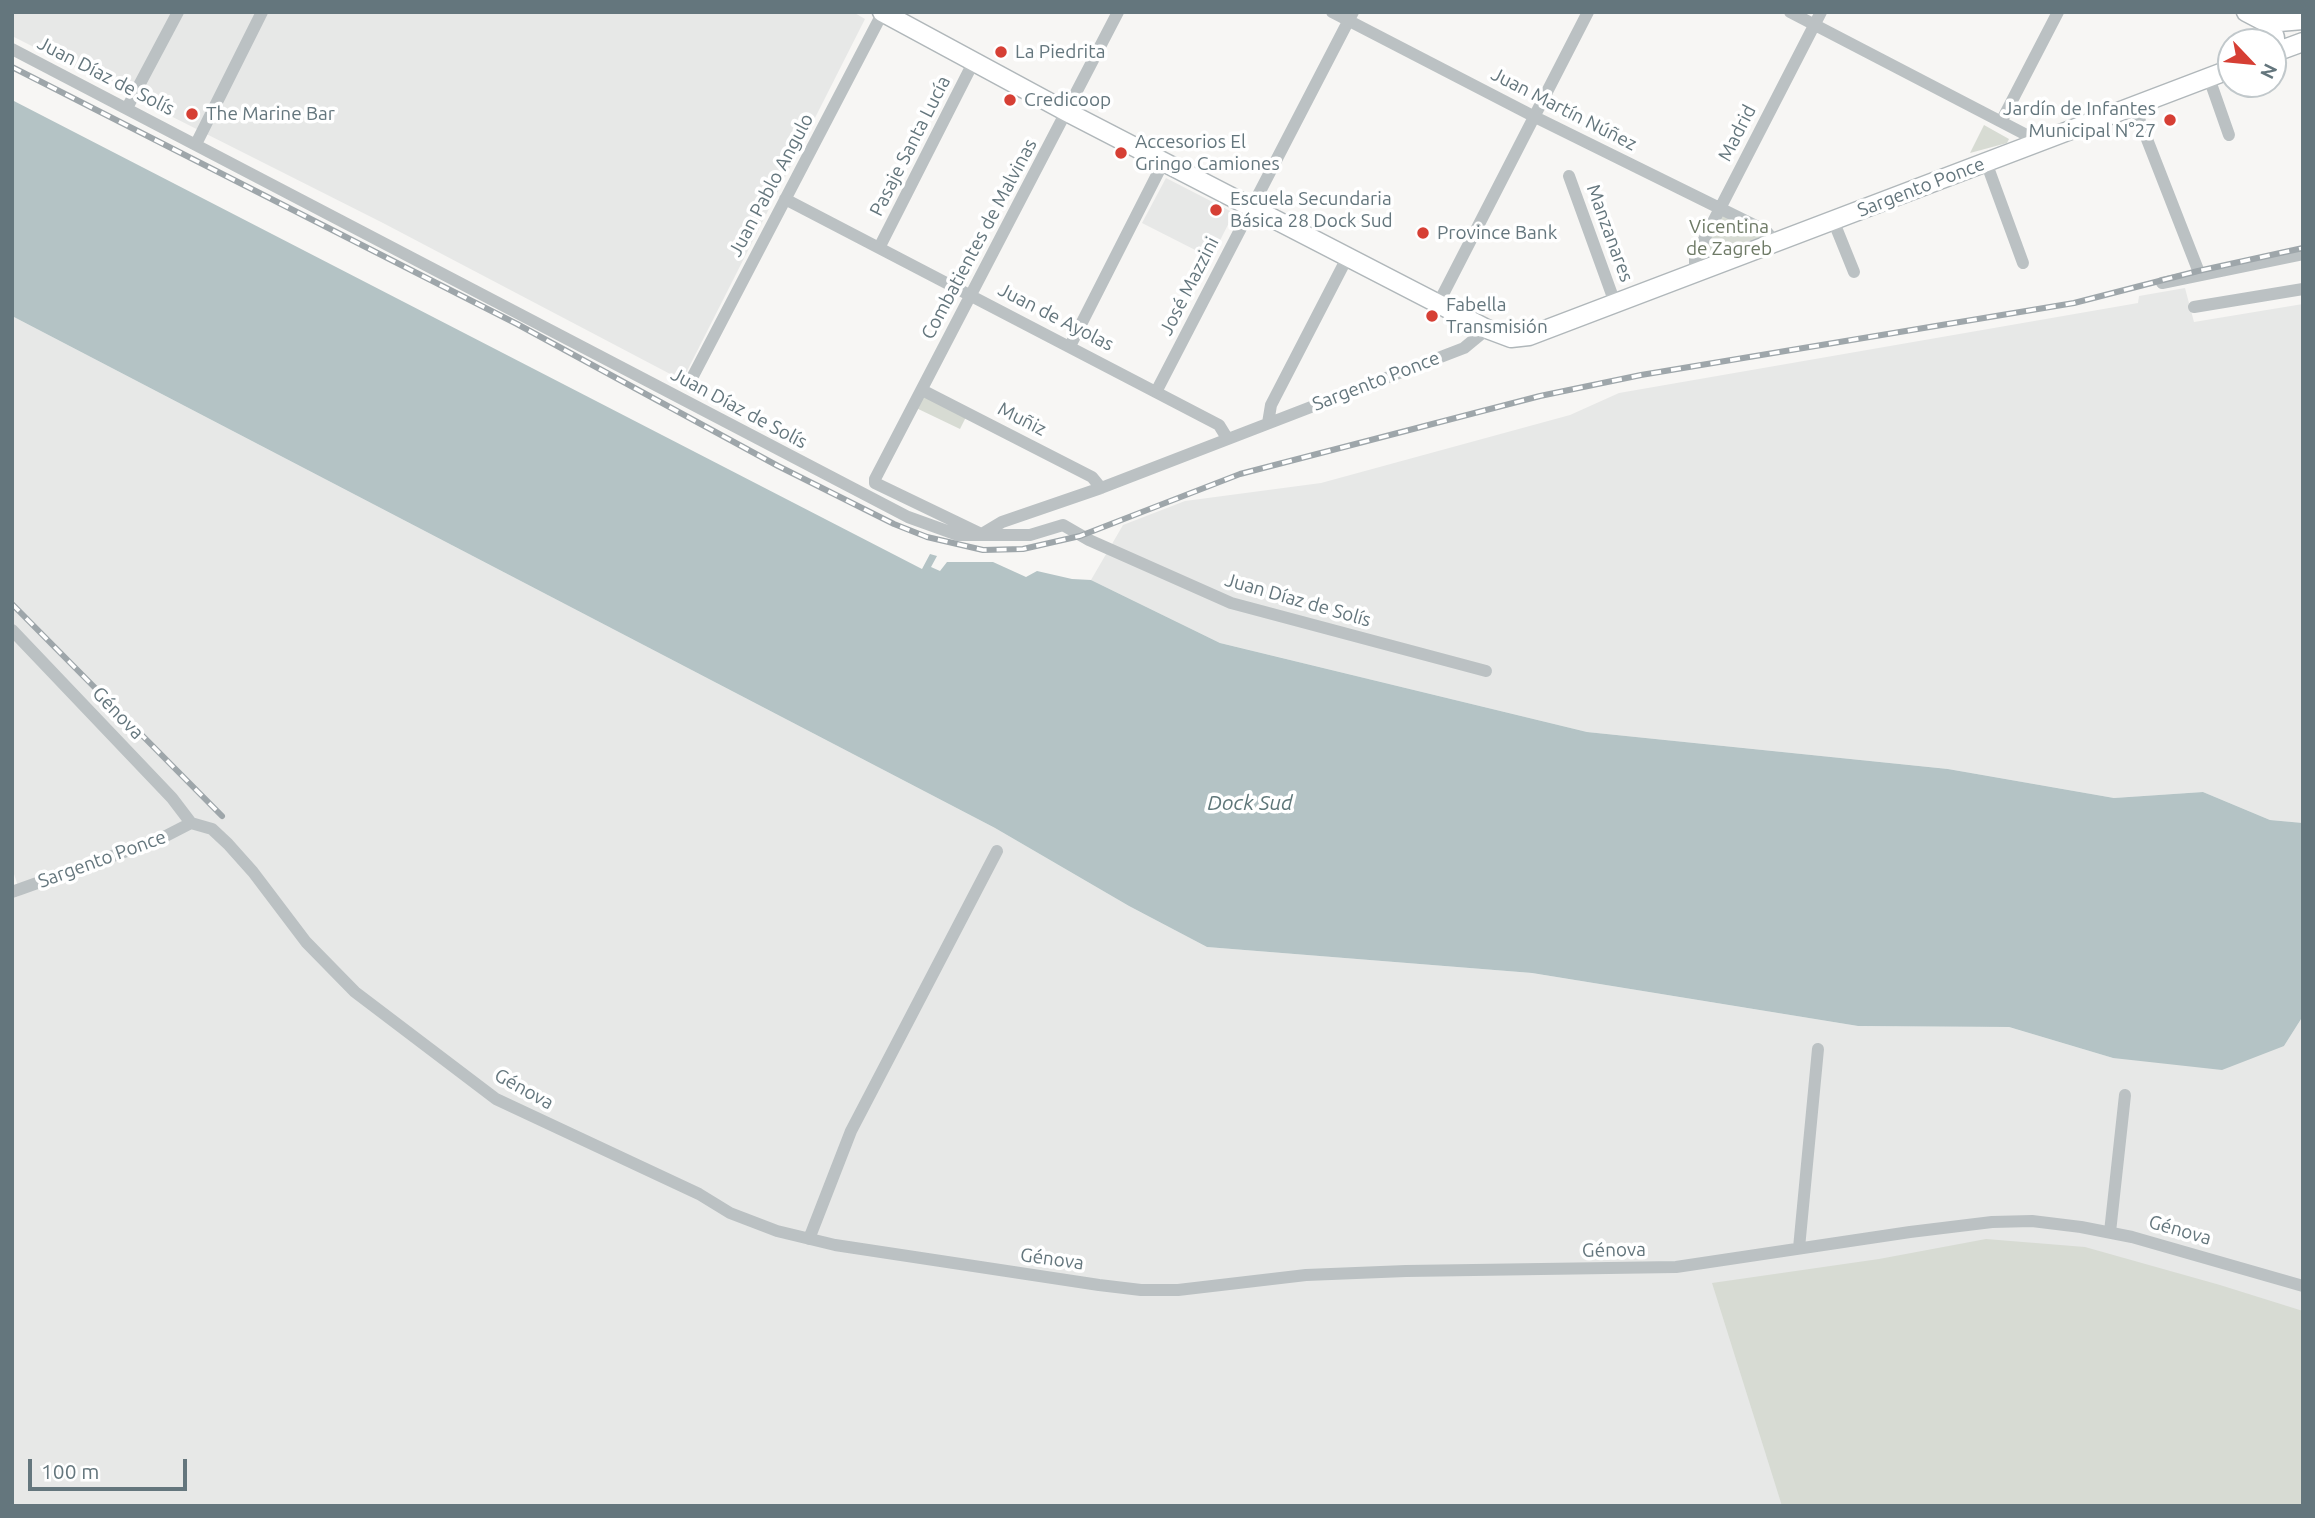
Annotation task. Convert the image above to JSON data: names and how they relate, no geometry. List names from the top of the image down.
{
  "streets": {
    "main road": ["Sargento Ponce"],
    "street": [
      "Juan Díaz de Solís",
      "Juan Martín Núñez",
      "Madrid",
      "Pasaje Santa Lucía",
      "Juan Pablo Angulo",
      "Manzanares",
      "Combatientes de Malvinas",
      "José Mazzini",
      "Juan de Ayolas",
      "Muñiz",
      "Génova"
    ]
  },
  "crossings": [
    ["Juan Díaz de Solís", "Sargento Ponce"],
    ["Juan Díaz de Solís", "Combatientes de Malvinas"],
    ["Juan Martín Núñez", "Madrid"],
    ["Juan Martín Núñez", "Sargento Ponce"],
    ["Juan Martín Núñez", "José Mazzini"],
    ["Madrid", "Sargento Ponce"],
    ["Pasaje Santa Lucía", "Juan de Ayolas"],
    ["Juan Pablo Angulo", "Juan de Ayolas"],
    ["Sargento Ponce", "Manzanares"],
    ["Sargento Ponce", "Combatientes de Malvinas"],
    ["Sargento Ponce", "Juan de Ayolas"],
    ["Sargento Ponce", "Muñiz"],
    ["Sargento Ponce", "Génova"],
    ["Combatientes de Malvinas", "Juan de Ayolas"],
    ["Combatientes de Malvinas", "Muñiz"],
    ["José Mazzini", "Juan de Ayolas"]
  ],
  "water": ["Dock Sud"],
  "parks": ["Vicentina de Zagreb"],
  "places": [
    "La Piedrita",
    "Credicoop",
    "The Marine Bar",
    "Jardín de Infantes Municipal N°27",
    "Accesorios El Gringo Camiones",
    "Escuela Secundaria Básica 28 Dock Sud",
    "Province Bank",
    "Fabella Transmisión"
  ],
  "scale_bar": "100 m",
  "north": "bottom right"
}
